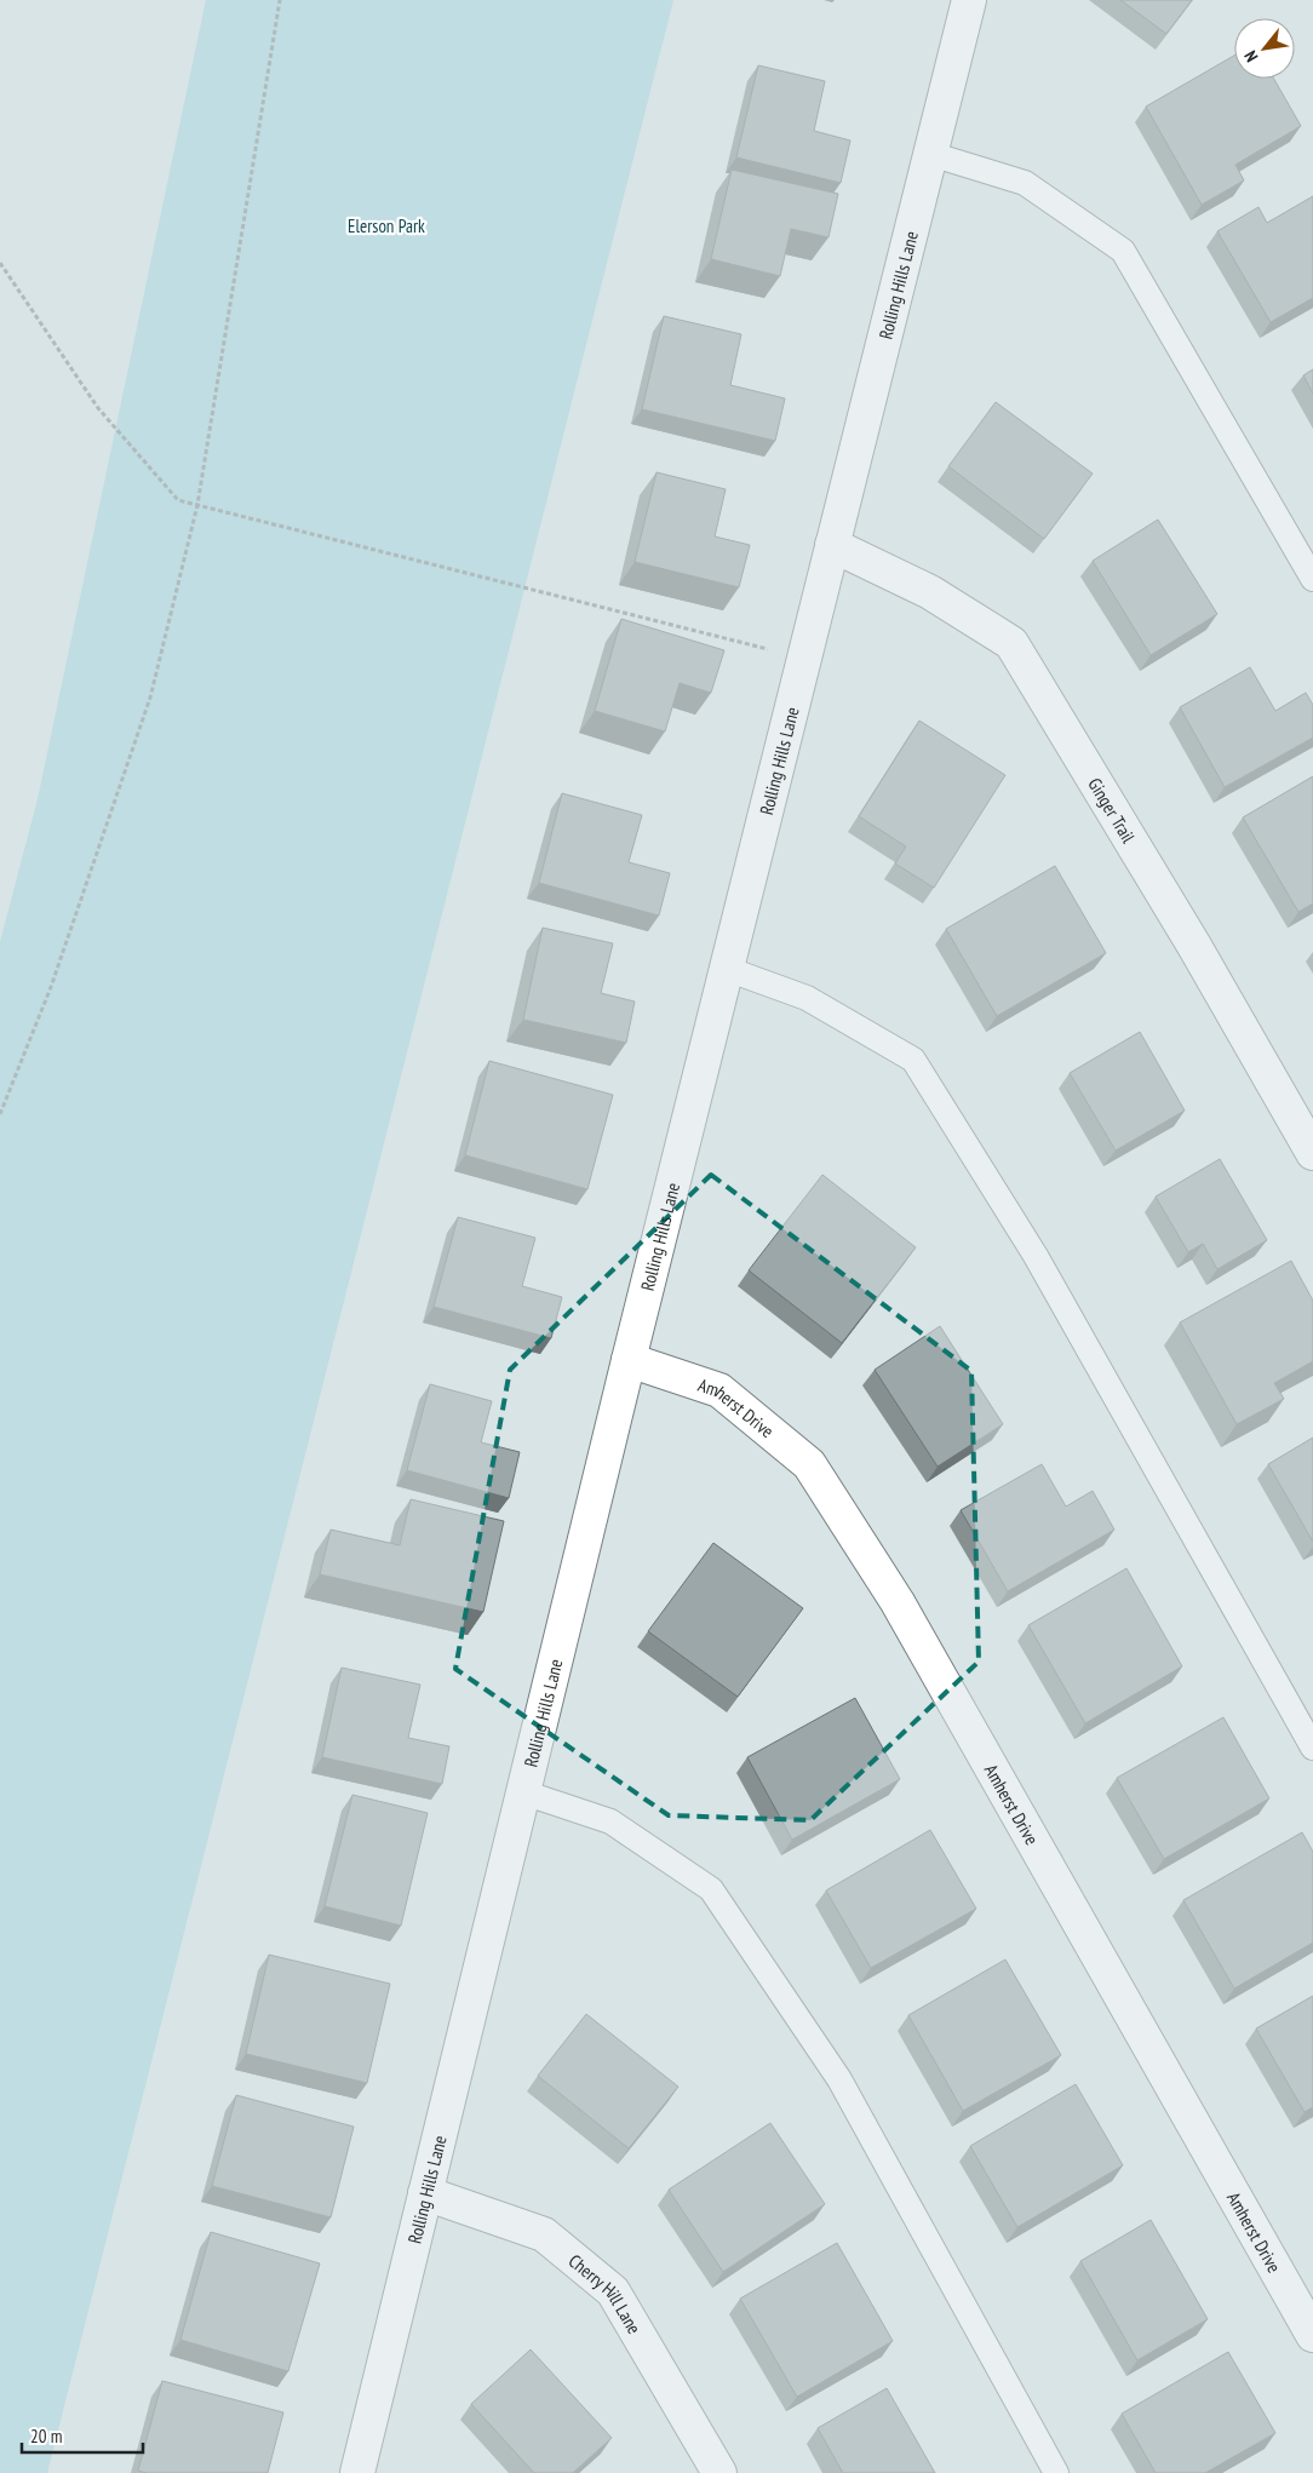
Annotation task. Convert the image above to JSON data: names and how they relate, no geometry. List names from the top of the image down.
{
  "streets": {
    "street": [
      "Rolling Hills Lane",
      "Ginger Trail",
      "Amherst Drive",
      "Cherry Hill Lane"
    ]
  },
  "crossings": [
    ["Rolling Hills Lane", "Ginger Trail"],
    ["Rolling Hills Lane", "Amherst Drive"],
    ["Rolling Hills Lane", "Cherry Hill Lane"]
  ],
  "parks": ["Elerson Park"],
  "scale_bar": "20 m",
  "north": "bottom left"
}
